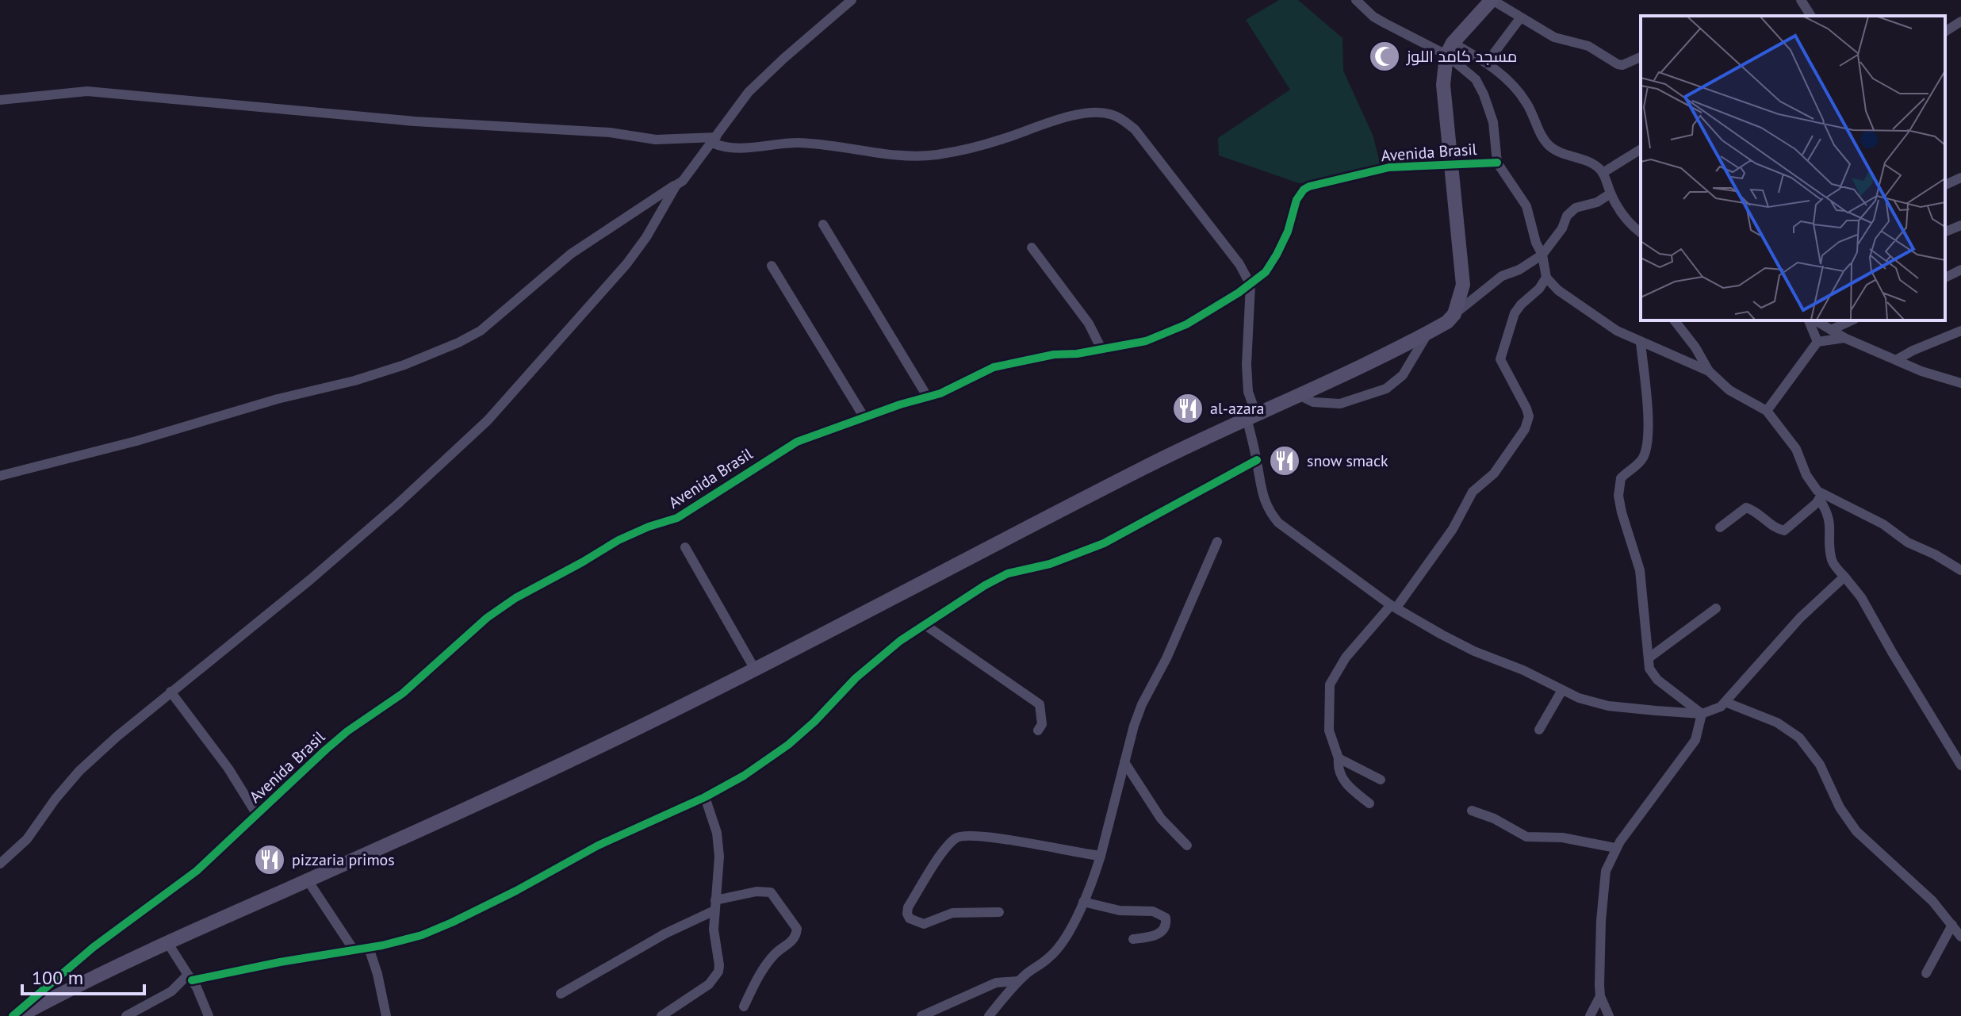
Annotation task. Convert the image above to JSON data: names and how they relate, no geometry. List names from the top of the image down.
{
  "streets": {
    "street": ["Avenida Brasil"]
  },
  "places": {
    "mosque": ["مسجد كامد اللوز"],
    "restaurant": ["al-azara", "snow smack", "pizzaria primos"]
  },
  "scale_bar": "100 m"
}
